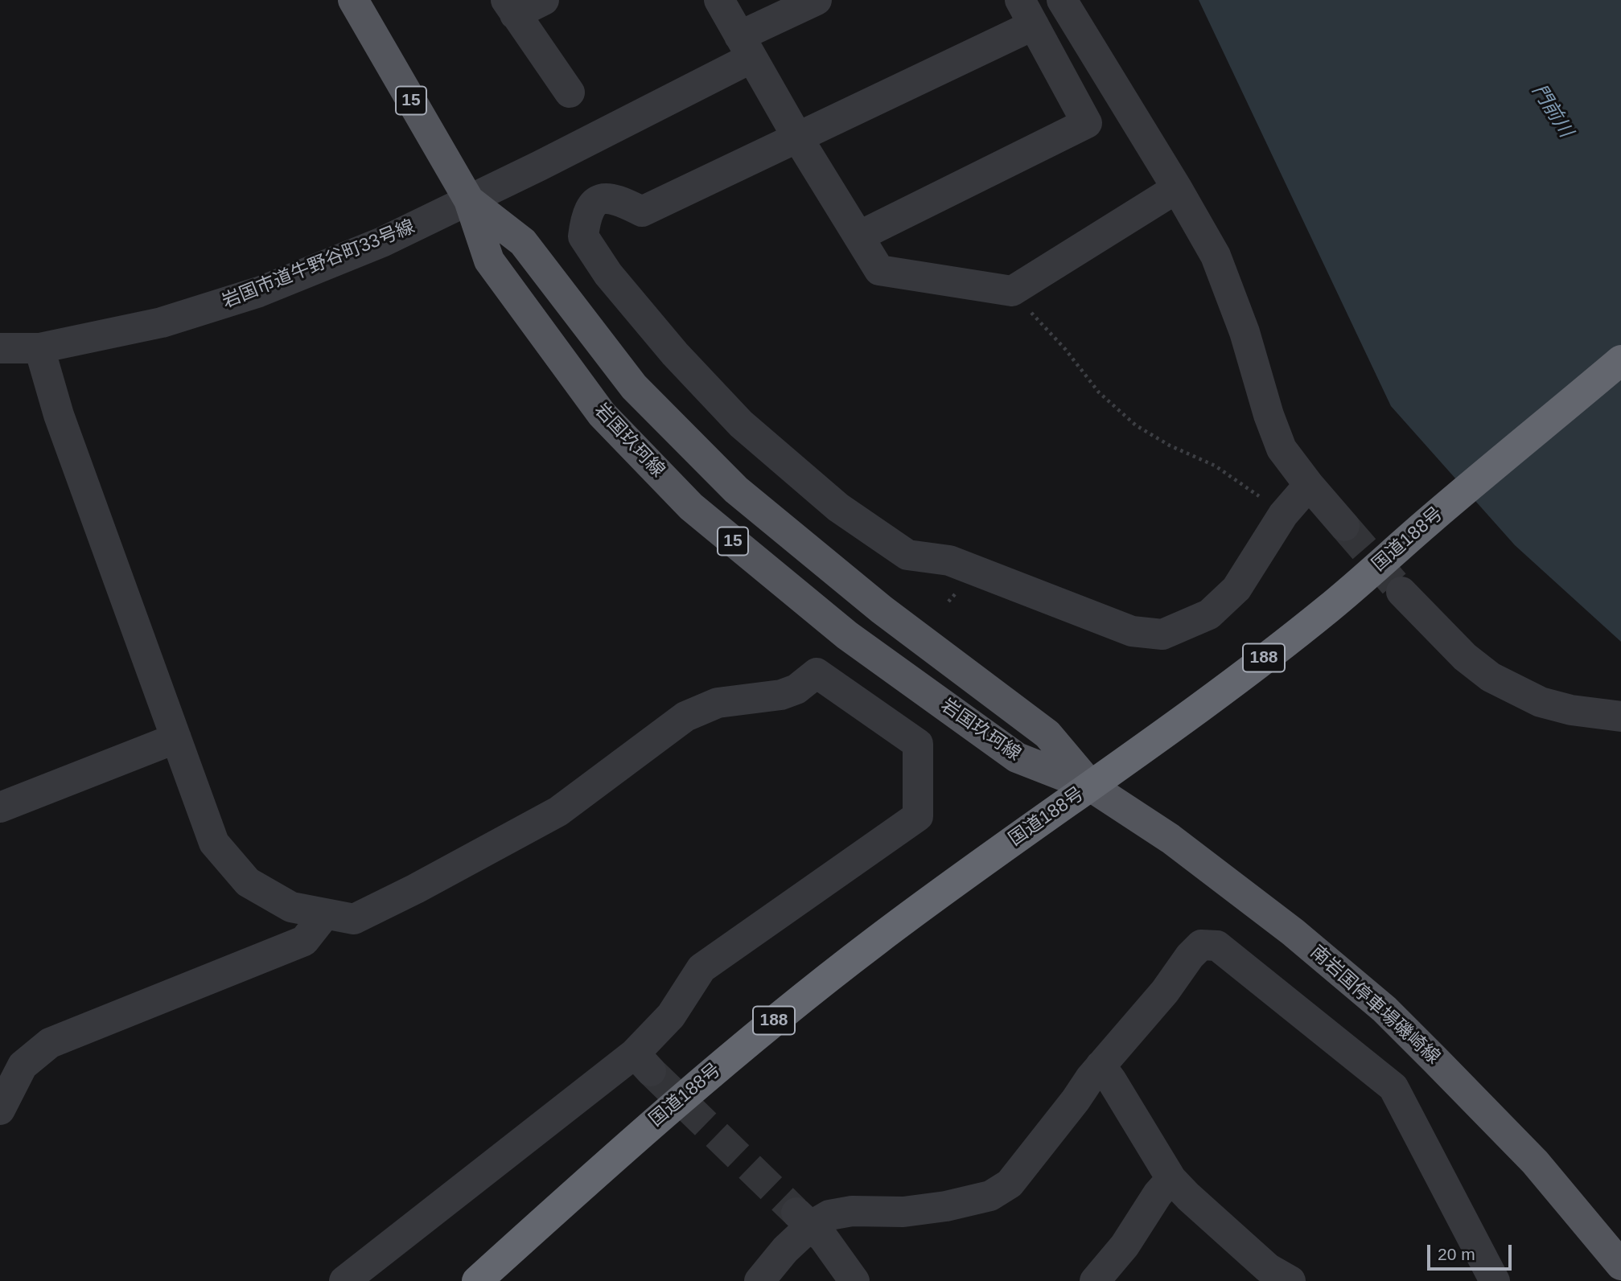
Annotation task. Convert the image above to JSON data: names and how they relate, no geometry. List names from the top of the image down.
{
  "streets": {
    "highway": ["国道188号", "188"],
    "main road": ["15", "岩国玖珂線", "南岩国停車場磯崎線"],
    "street": ["岩国市道牛野谷町33号線"]
  },
  "crossings": [
    ["岩国市道牛野谷町33号線", "岩国玖珂線"],
    ["岩国玖珂線", "国道188号"],
    ["岩国玖珂線", "南岩国停車場磯崎線"],
    ["国道188号", "南岩国停車場磯崎線"]
  ],
  "water": ["門前川"],
  "scale_bar": "20 m"
}
